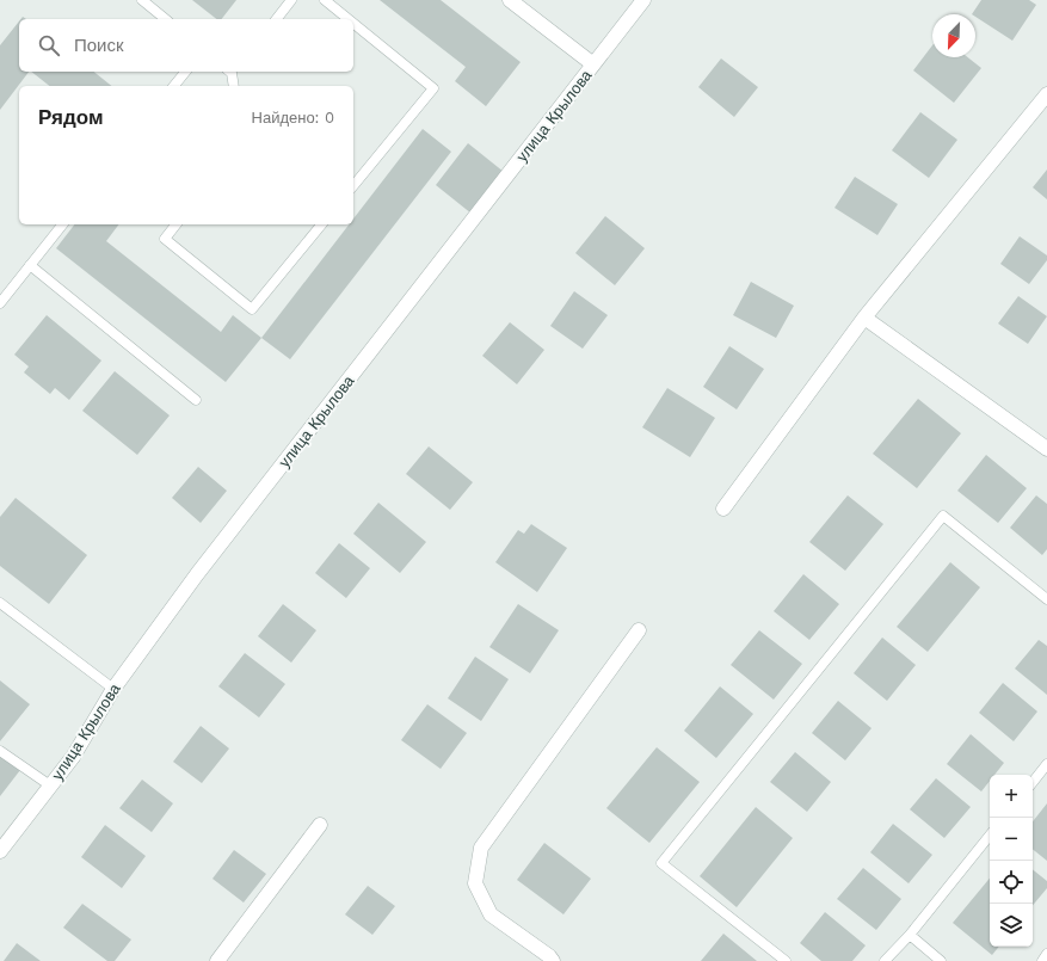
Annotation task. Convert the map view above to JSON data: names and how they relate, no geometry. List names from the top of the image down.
{
  "streets": {
    "street": ["улица Крылова"]
  },
  "north": "bottom left",
  "page": {
    "search": "Поиск",
    "heading": ["Рядом", "Найдено: 0"],
    "map_buttons": ["+", "−"]
  }
}
